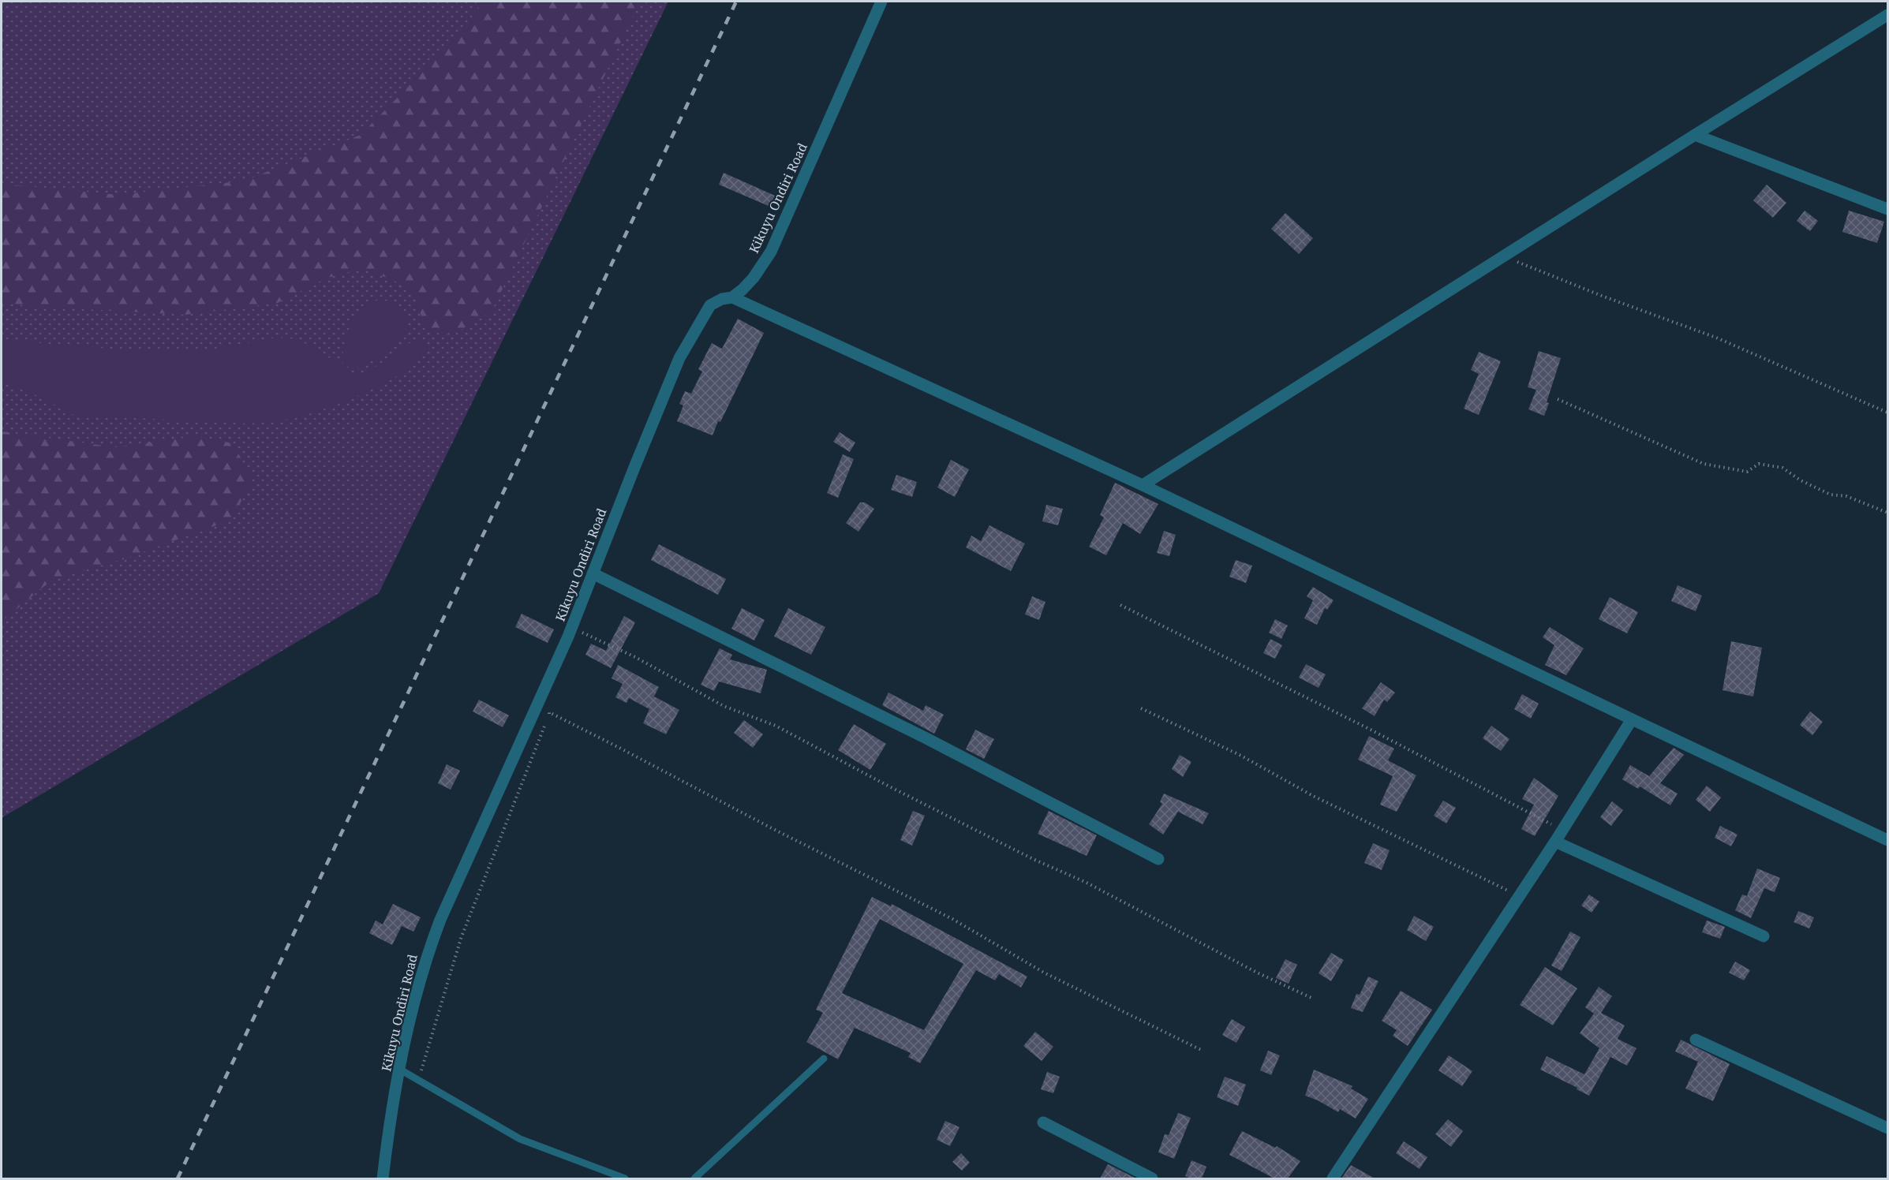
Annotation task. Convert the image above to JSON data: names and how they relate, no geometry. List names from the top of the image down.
{
  "streets": {
    "street": ["Kikuyu Ondiri Road"]
  }
}
